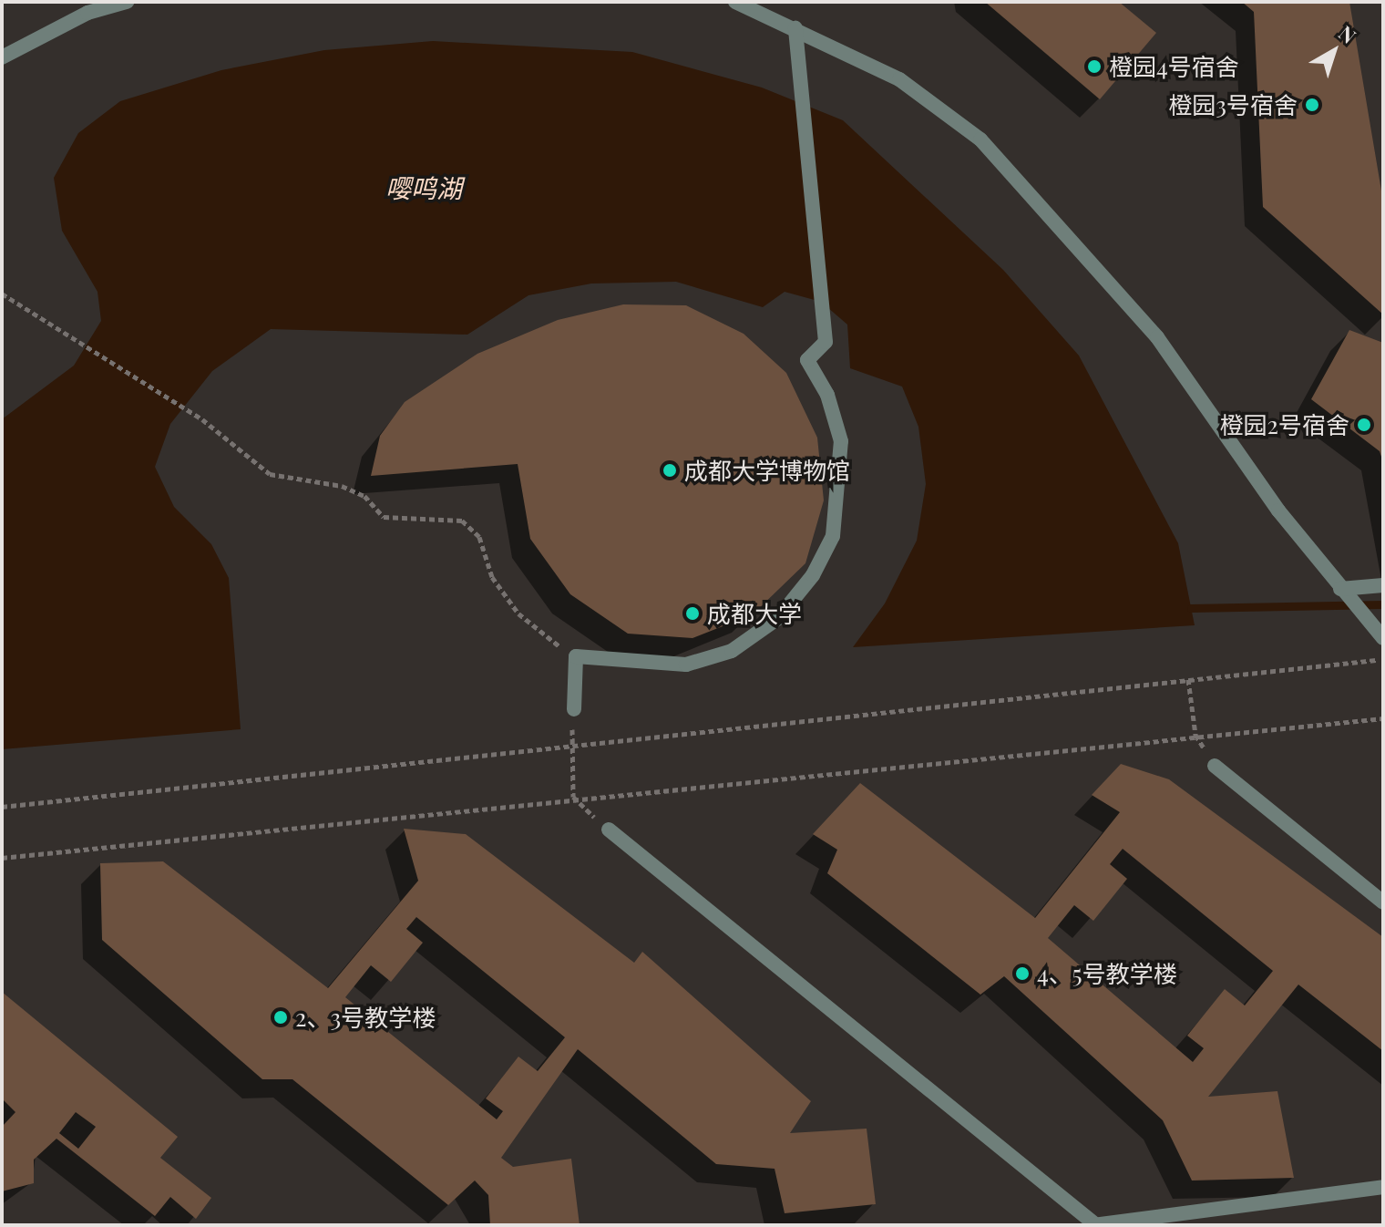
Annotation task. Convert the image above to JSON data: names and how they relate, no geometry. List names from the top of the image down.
{
  "water": ["嘤鸣湖"],
  "places": [
    "橙园4号宿舍",
    "橙园3号宿舍",
    "橙园2号宿舍",
    "成都大学博物馆",
    "成都大学",
    "4、5号教学楼",
    "2、3号教学楼"
  ],
  "north": "top right"
}
